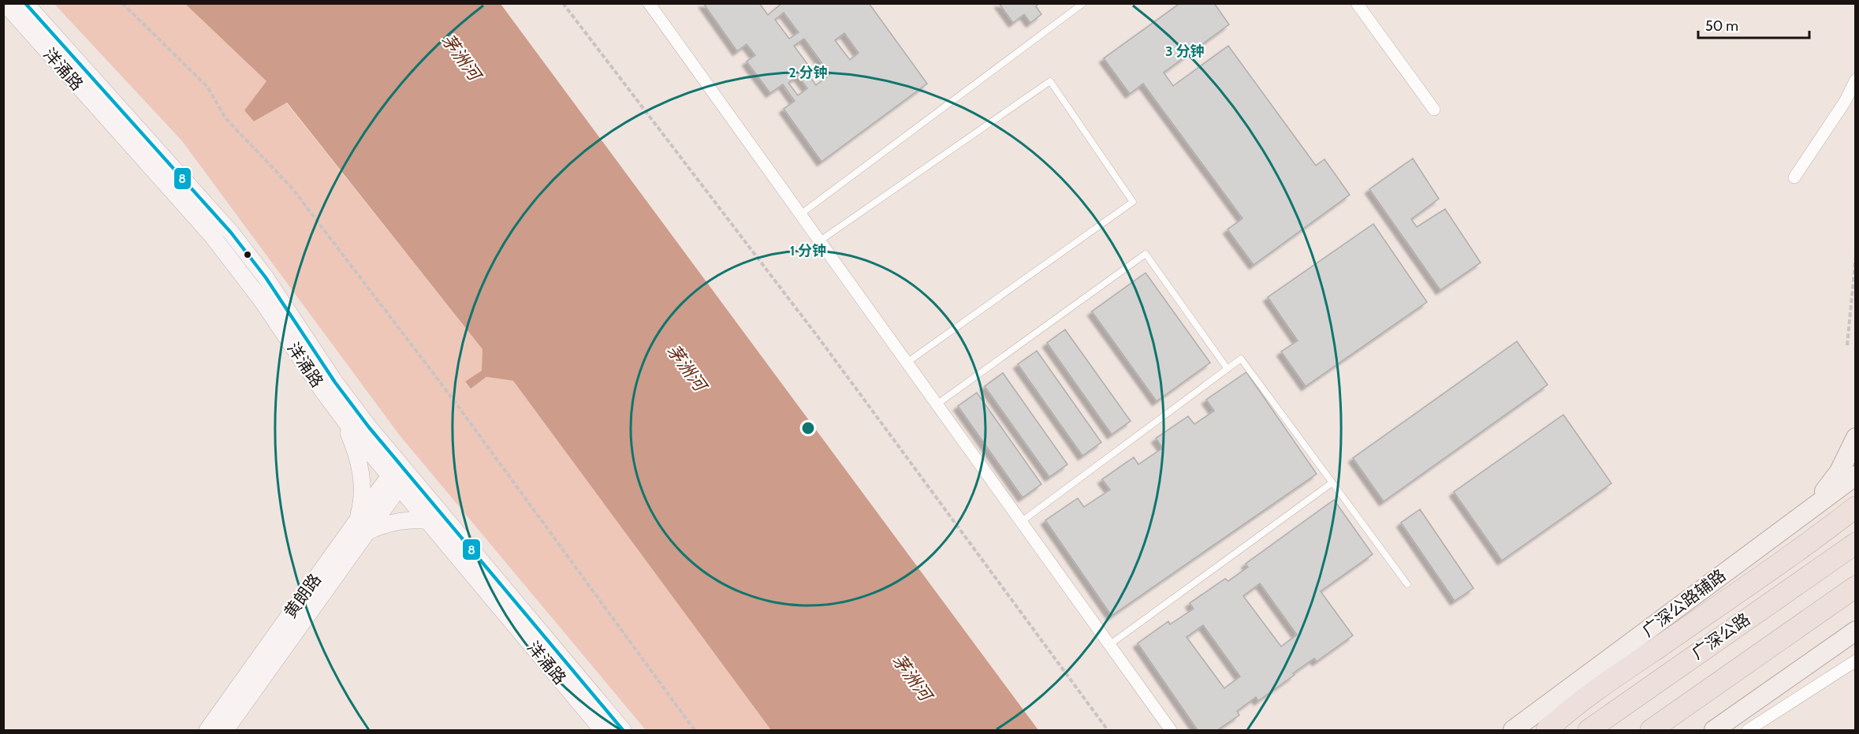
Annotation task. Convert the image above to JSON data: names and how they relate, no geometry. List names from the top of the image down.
{
  "streets": {
    "highway": ["广深公路"],
    "main road": ["广深公路辅路"],
    "street": ["洋涌路", "黄朗路"]
  },
  "crossings": [
    ["洋涌路", "黄朗路"]
  ],
  "water": ["茅洲河"],
  "lines": ["transit line 8"],
  "scale_bar": "50 m",
  "rings": ["3 分钟", "2 分钟", "1 分钟"]
}
